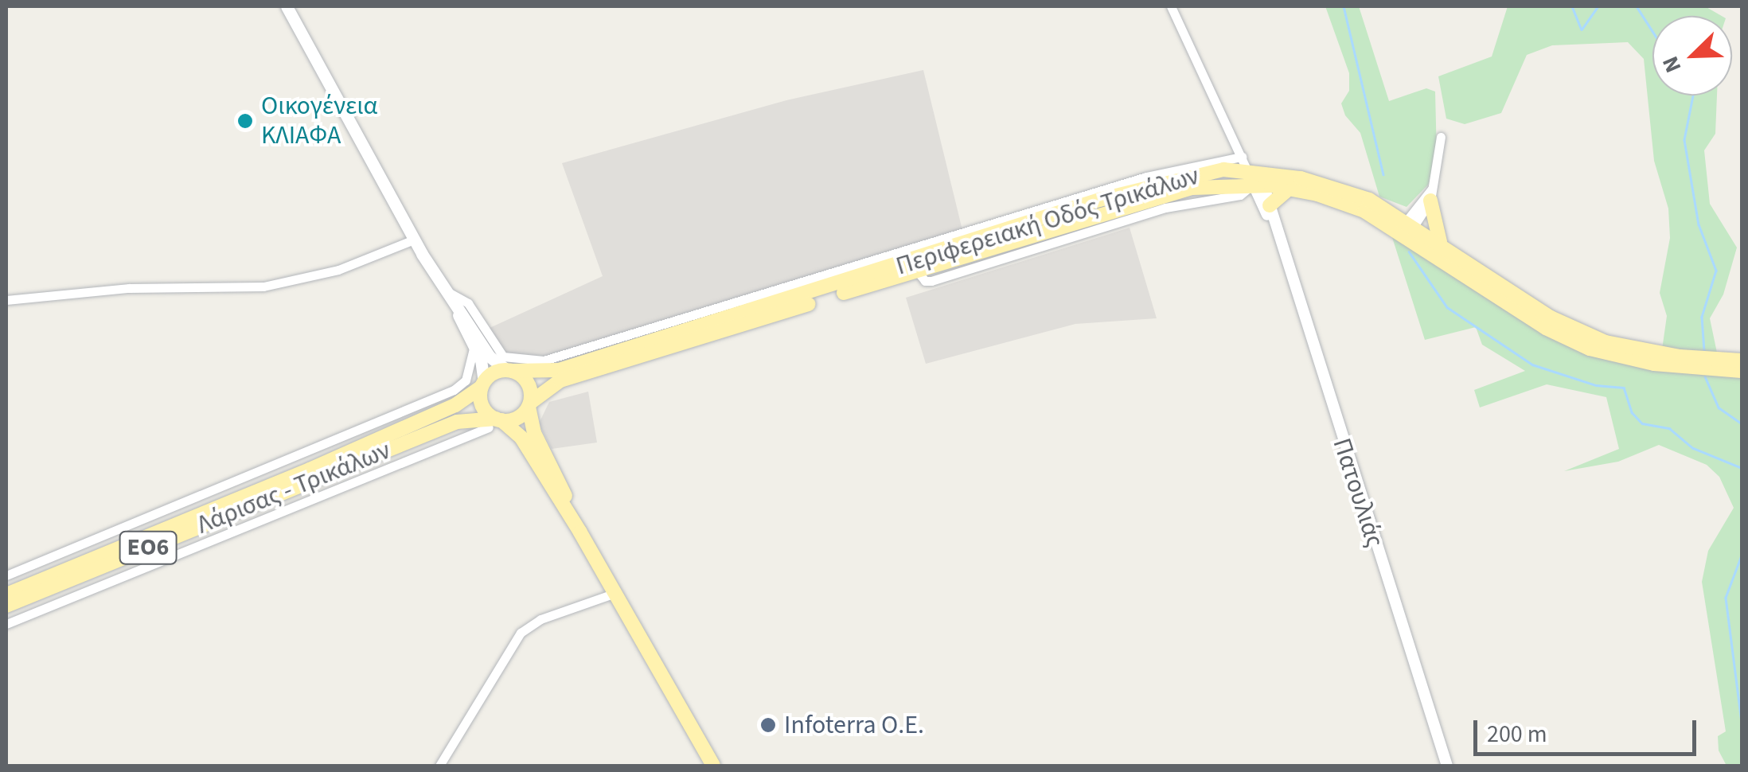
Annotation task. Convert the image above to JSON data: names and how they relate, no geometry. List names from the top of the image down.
{
  "streets": {
    "main road": ["Περιφερειακή Οδός Τρικάλων", "Λάρισας - Τρικάλων", "ΕΟ6"],
    "street": ["Πατουλιάς"]
  },
  "crossings": [
    ["Περιφερειακή Οδός Τρικάλων", "Λάρισας - Τρικάλων"],
    ["Περιφερειακή Οδός Τρικάλων", "Πατουλιάς"],
    ["Περιφερειακή Οδός Τρικάλων", "ΕΟ6"],
    ["Λάρισας - Τρικάλων", "ΕΟ6"]
  ],
  "places": ["Οικογένεια ΚΛΙΑΦΑ", "Infoterra Ο.Ε."],
  "scale_bar": "200 m",
  "north": "bottom left"
}
